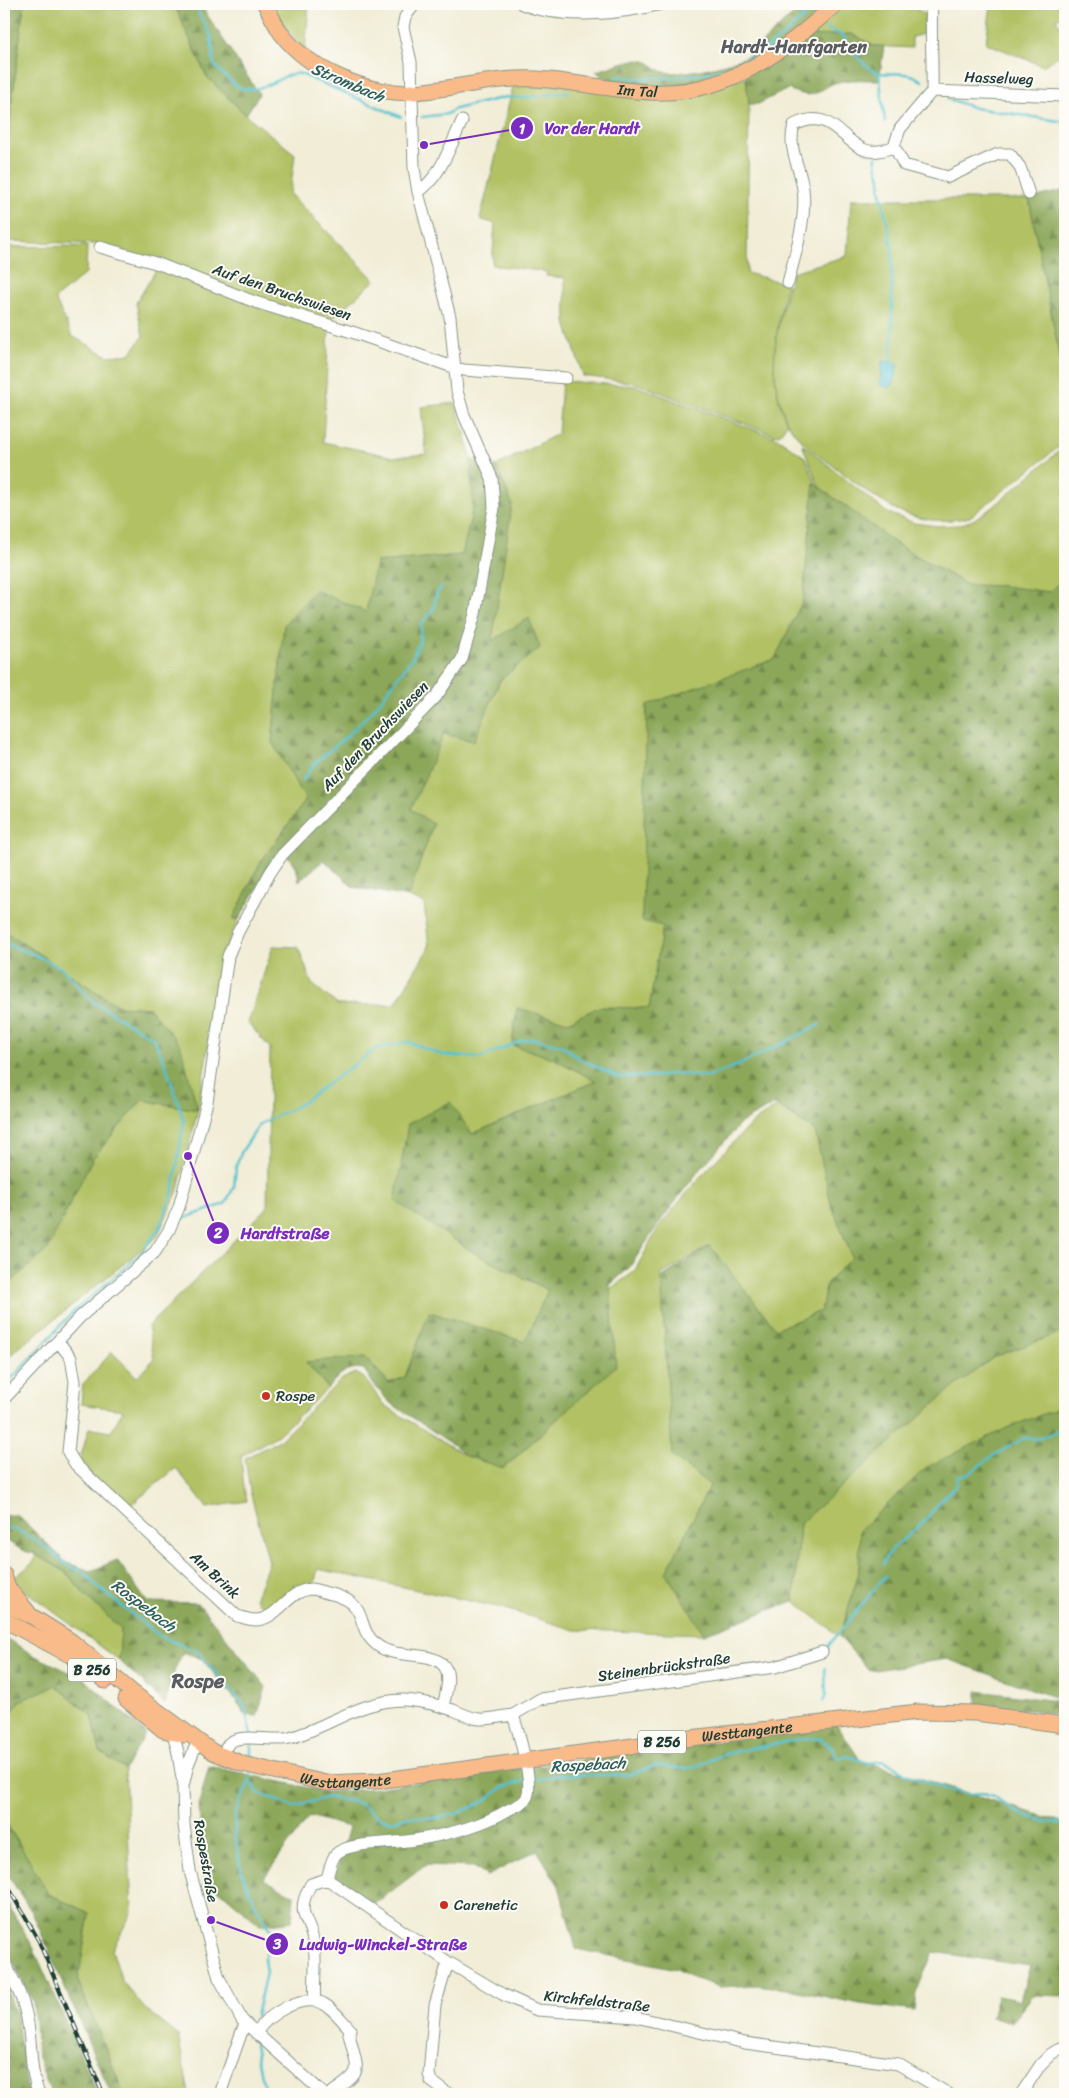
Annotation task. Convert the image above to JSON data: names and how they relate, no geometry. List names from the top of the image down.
{
  "streets": {
    "main road": ["Im Tal", "B 256", "Westtangente"],
    "street": [
      "Hasselweg",
      "Auf den Bruchswiesen",
      "Am Brink",
      "Steinenbrückstraße",
      "Rospestraße",
      "Kirchfeldstraße"
    ]
  },
  "crossings": [
    ["Im Tal", "Auf den Bruchswiesen"],
    ["Auf den Bruchswiesen", "Am Brink"],
    ["Am Brink", "Steinenbrückstraße"],
    ["B 256", "Westtangente"],
    ["Westtangente", "Rospestraße"]
  ],
  "districts": ["Hardt-Hanfgarten", "Rospe"],
  "water": ["Strombach", "Rospebach"],
  "places": [
    "Vor der Hardt",
    "Hardtstraße",
    "Rospe",
    "Carenetic",
    "Ludwig-Winckel-Straße"
  ]
}
